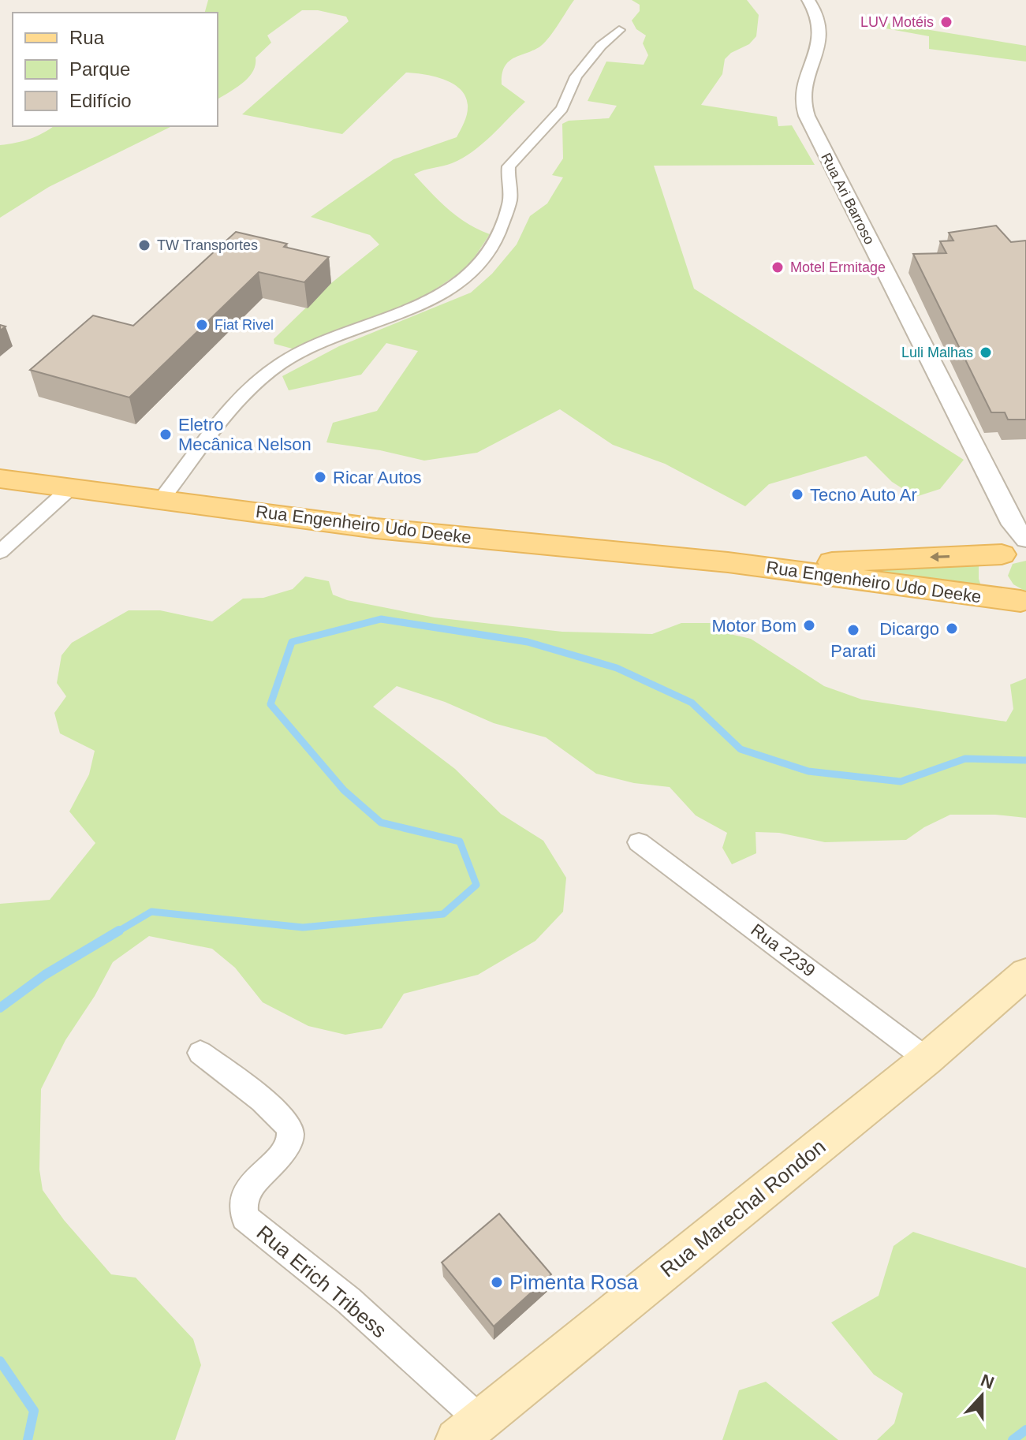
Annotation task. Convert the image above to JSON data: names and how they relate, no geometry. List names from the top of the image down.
{
  "streets": {
    "main road": ["Rua Engenheiro Udo Deeke", "Rua Marechal Rondon"],
    "street": ["Rua Ari Barroso", "Rua 2239", "Rua Erich Tribess"]
  },
  "crossings": [
    ["Rua Ari Barroso", "Rua Engenheiro Udo Deeke"],
    ["Rua 2239", "Rua Marechal Rondon"],
    ["Rua Marechal Rondon", "Rua Erich Tribess"]
  ],
  "places": [
    "LUV Motéis",
    "TW Transportes",
    "Motel Ermitage",
    "Fiat Rivel",
    "Luli Malhas",
    "Eletro Mecânica Nelson",
    "Ricar Autos",
    "Tecno Auto Ar",
    "Motor Bom",
    "Dicargo",
    "Parati",
    "Pimenta Rosa"
  ],
  "legend": ["Rua", "Parque", "Edifício"],
  "north": "top"
}
